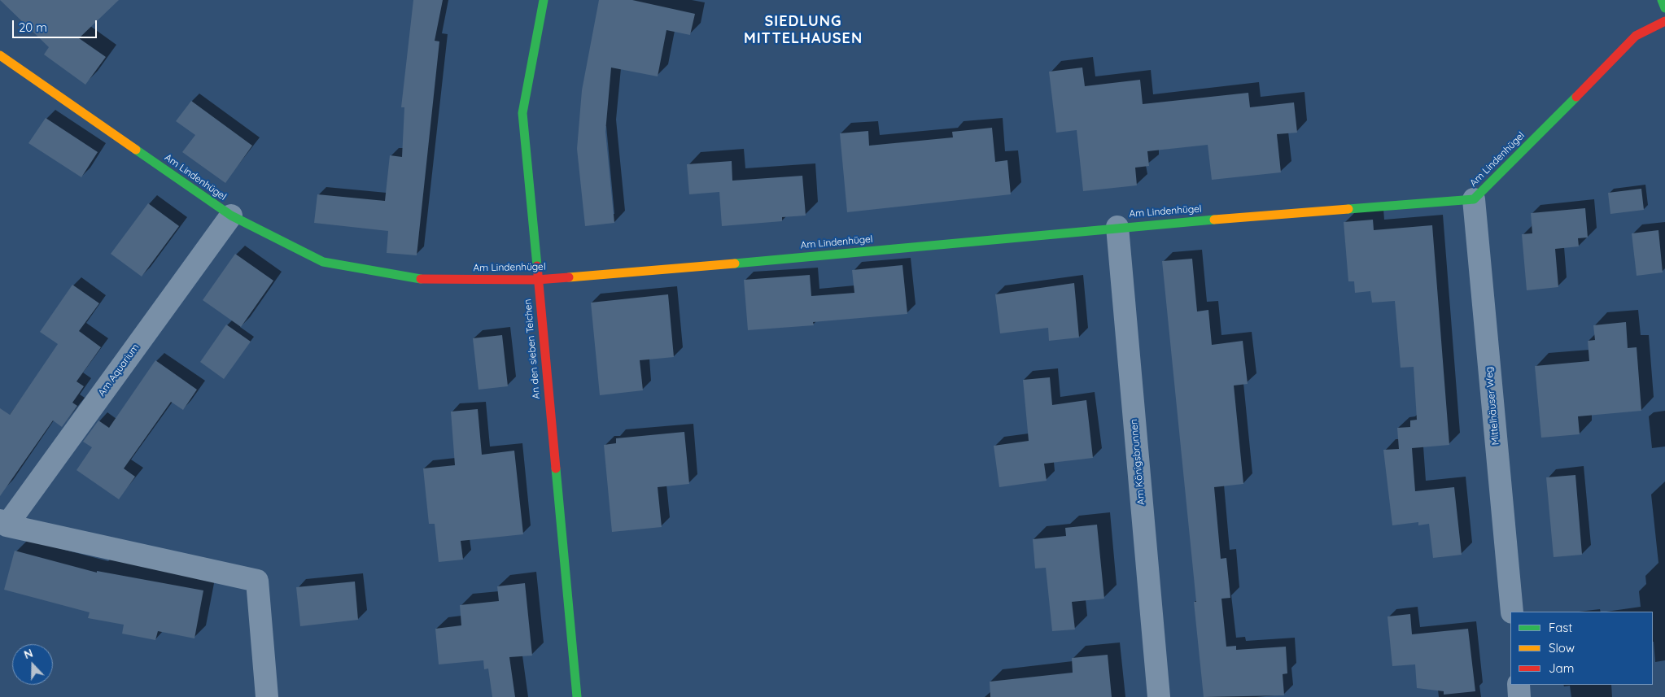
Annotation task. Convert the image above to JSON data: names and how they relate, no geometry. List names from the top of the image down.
{
  "streets": {
    "street": [
      "Am Lindenhügel",
      "An den sieben Teichen",
      "Am Aquarium",
      "Mittelhäuser Weg",
      "Am Königsbrunnen"
    ]
  },
  "crossings": [
    ["Am Lindenhügel", "An den sieben Teichen"],
    ["Am Lindenhügel", "Am Aquarium"],
    ["Am Lindenhügel", "Mittelhäuser Weg"],
    ["Am Lindenhügel", "Am Königsbrunnen"]
  ],
  "districts": ["SIEDLUNG MITTELHAUSEN"],
  "legend": ["Fast", "Slow", "Jam"],
  "scale_bar": "20 m",
  "north": "top"
}
